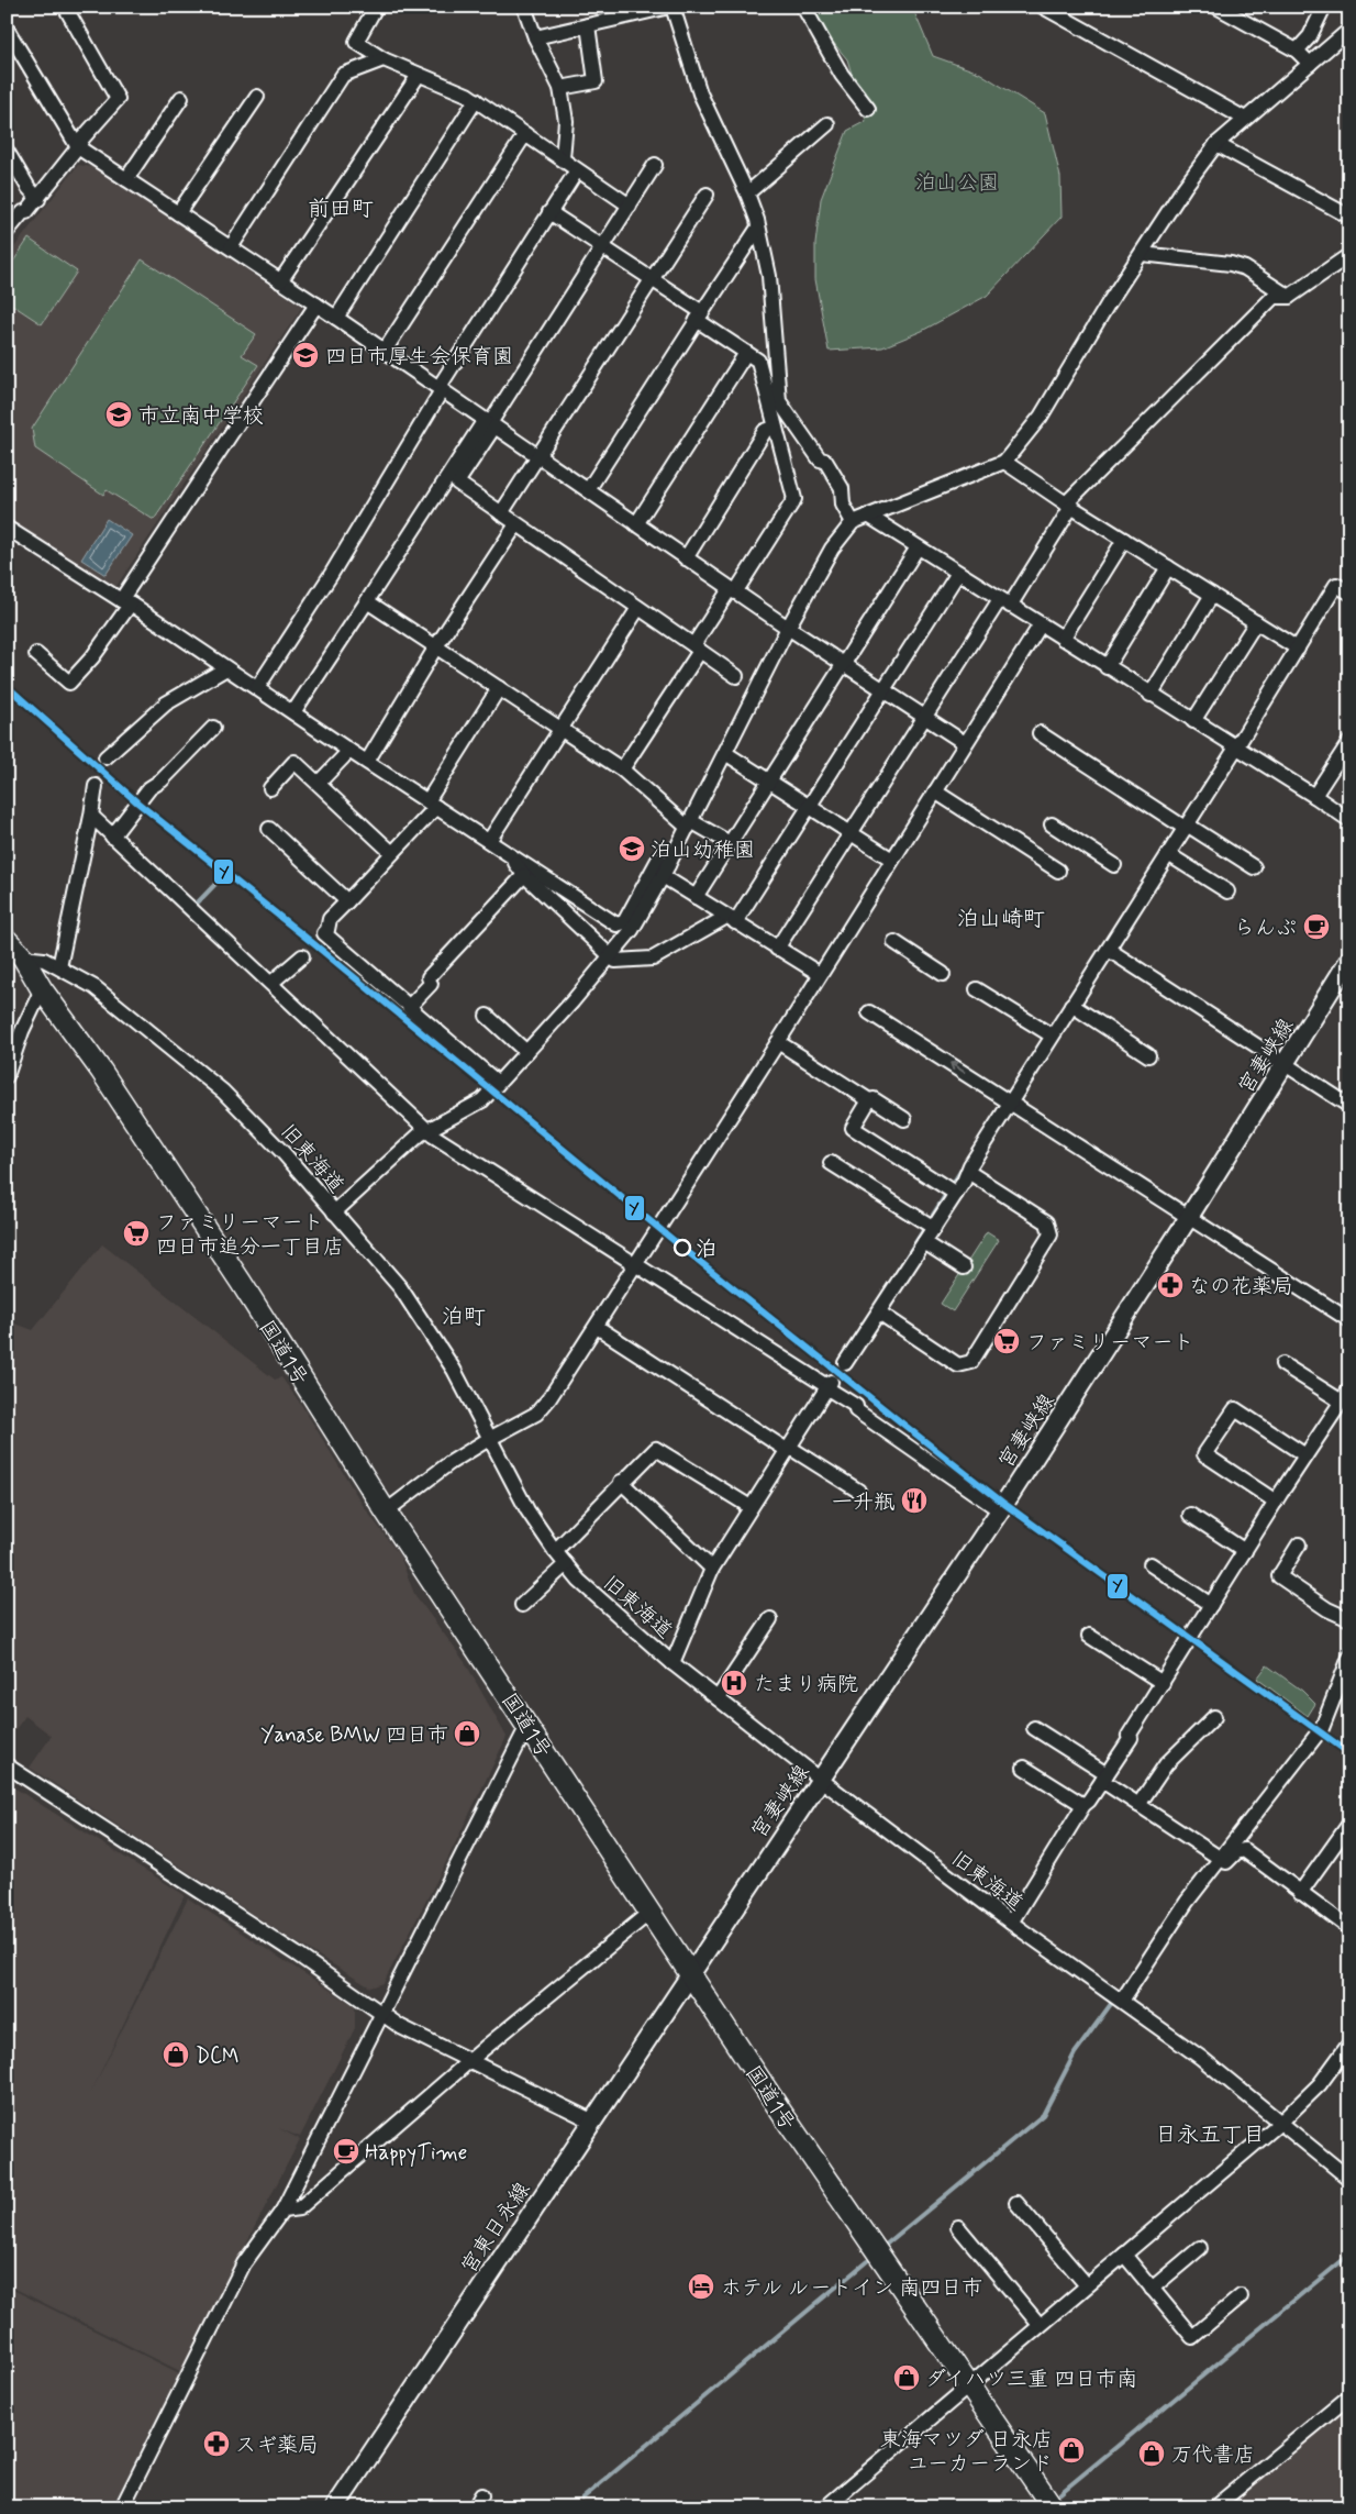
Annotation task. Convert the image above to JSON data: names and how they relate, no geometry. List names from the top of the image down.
{
  "streets": {
    "highway": ["国道1号"],
    "main road": ["宮妻峡線", "宮東日永線"],
    "street": ["旧東海道"]
  },
  "crossings": [
    ["宮妻峡線", "旧東海道"],
    ["宮妻峡線", "国道1号"],
    ["宮妻峡線", "宮東日永線"],
    ["旧東海道", "国道1号"],
    ["国道1号", "宮東日永線"]
  ],
  "districts": [
    "前田町",
    "泊山崎町",
    "泊町",
    "日永五丁目"
  ],
  "parks": ["泊山公園"],
  "places": {
    "school or university": ["四日市厚生会保育園", "市立南中学校", "泊山幼稚園"],
    "cafe": ["らんぷ", "HappyTime"],
    "supermarket": ["ファミリーマート 四日市追分一丁目店", "ファミリーマート"],
    "other": ["泊"],
    "pharmacy": ["なの花薬局", "スギ薬局"],
    "restaurant": ["一升瓶"],
    "hospital": ["たまり病院"],
    "shop": [
      "Yanase BMW 四日市",
      "DCM",
      "ダイハツ三重 四日市南",
      "東海マツダ 日永店 ユーカーランド",
      "万代書店"
    ],
    "hotel": ["ホテル ルートイン 南四日市"]
  },
  "lines": ["transit line Y"]
}
